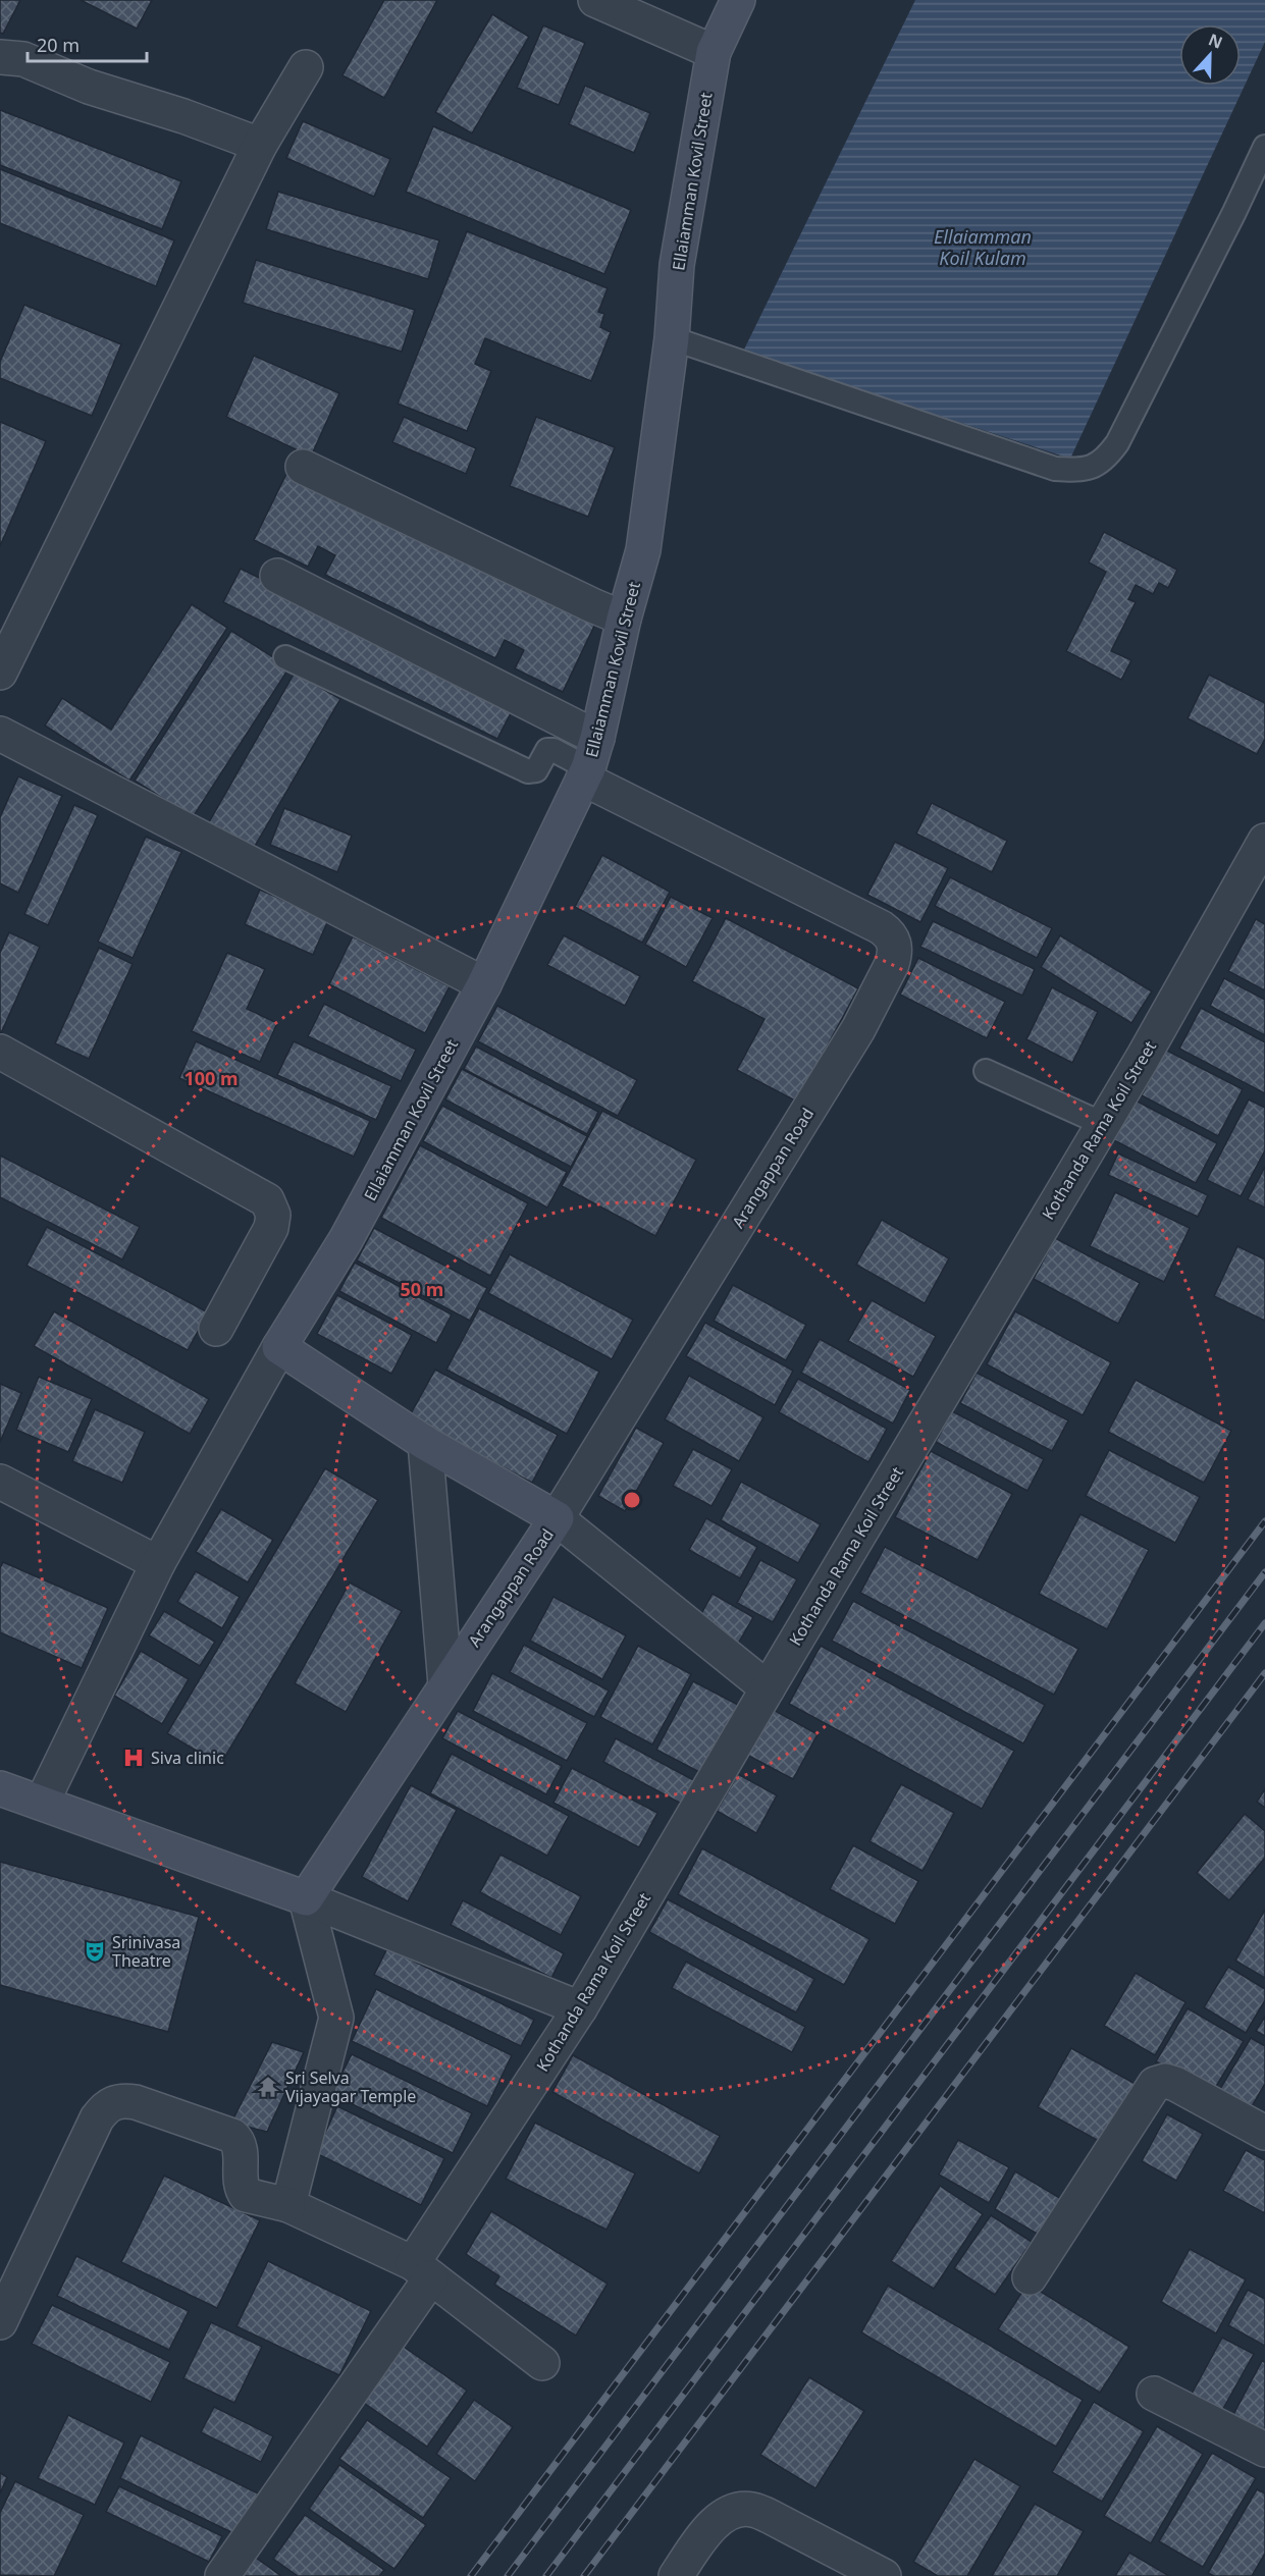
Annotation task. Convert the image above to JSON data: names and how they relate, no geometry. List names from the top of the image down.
{
  "streets": {
    "street": ["Ellaiamman Kovil Street", "Kothanda Rama Koil Street", "Arangappan Road"]
  },
  "crossings": [
    ["Ellaiamman Kovil Street", "Arangappan Road"]
  ],
  "water": ["Ellaiamman Koil Kulam"],
  "places": {
    "hospital": ["Siva clinic"],
    "theatre": ["Srinivasa Theatre"],
    "temple": ["Sri Selva Vijayagar Temple"]
  },
  "scale_bar": "20 m",
  "north": "top",
  "rings": ["100 m", "50 m"]
}
